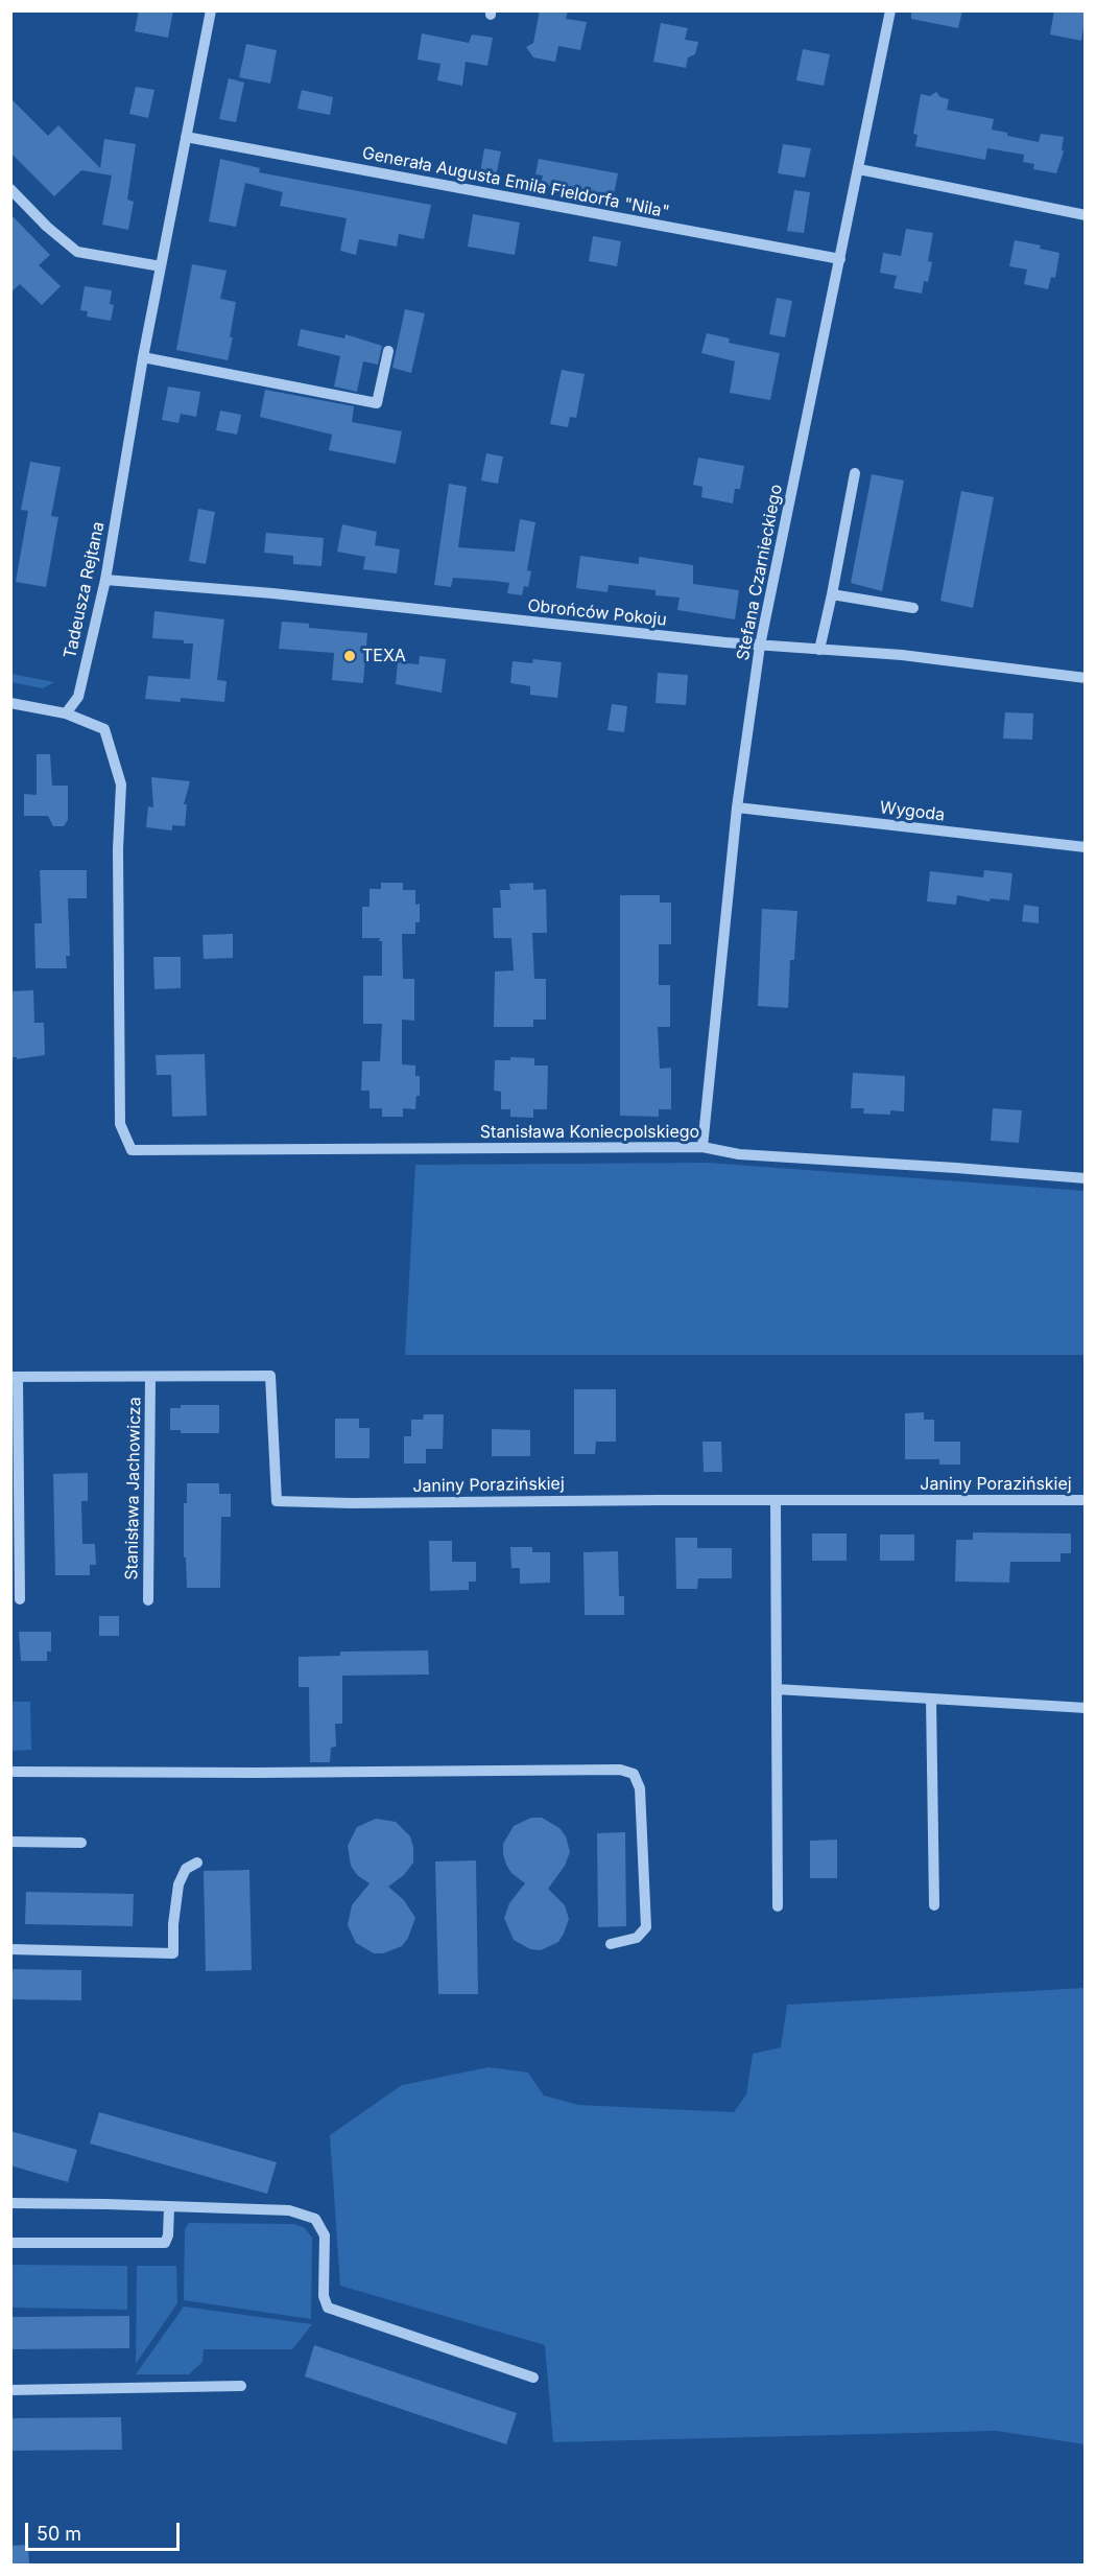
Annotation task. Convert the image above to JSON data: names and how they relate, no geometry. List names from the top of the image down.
{
  "streets": {
    "street": [
      "Generała Augusta Emila Fieldorfa \"Nila\"",
      "Stefana Czarnieckiego",
      "Tadeusza Rejtana",
      "Obrońców Pokoju",
      "Wygoda",
      "Stanisława Koniecpolskiego",
      "Janiny Porazińskiej",
      "Stanisława Jachowicza"
    ]
  },
  "crossings": [
    ["Generała Augusta Emila Fieldorfa \"Nila\"", "Stefana Czarnieckiego"],
    ["Generała Augusta Emila Fieldorfa \"Nila\"", "Tadeusza Rejtana"],
    ["Stefana Czarnieckiego", "Obrońców Pokoju"],
    ["Stefana Czarnieckiego", "Wygoda"],
    ["Stefana Czarnieckiego", "Stanisława Koniecpolskiego"],
    ["Tadeusza Rejtana", "Obrońców Pokoju"],
    ["Tadeusza Rejtana", "Stanisława Koniecpolskiego"],
    ["Janiny Porazińskiej", "Stanisława Jachowicza"]
  ],
  "places": ["TEXA"],
  "scale_bar": "50 m"
}
